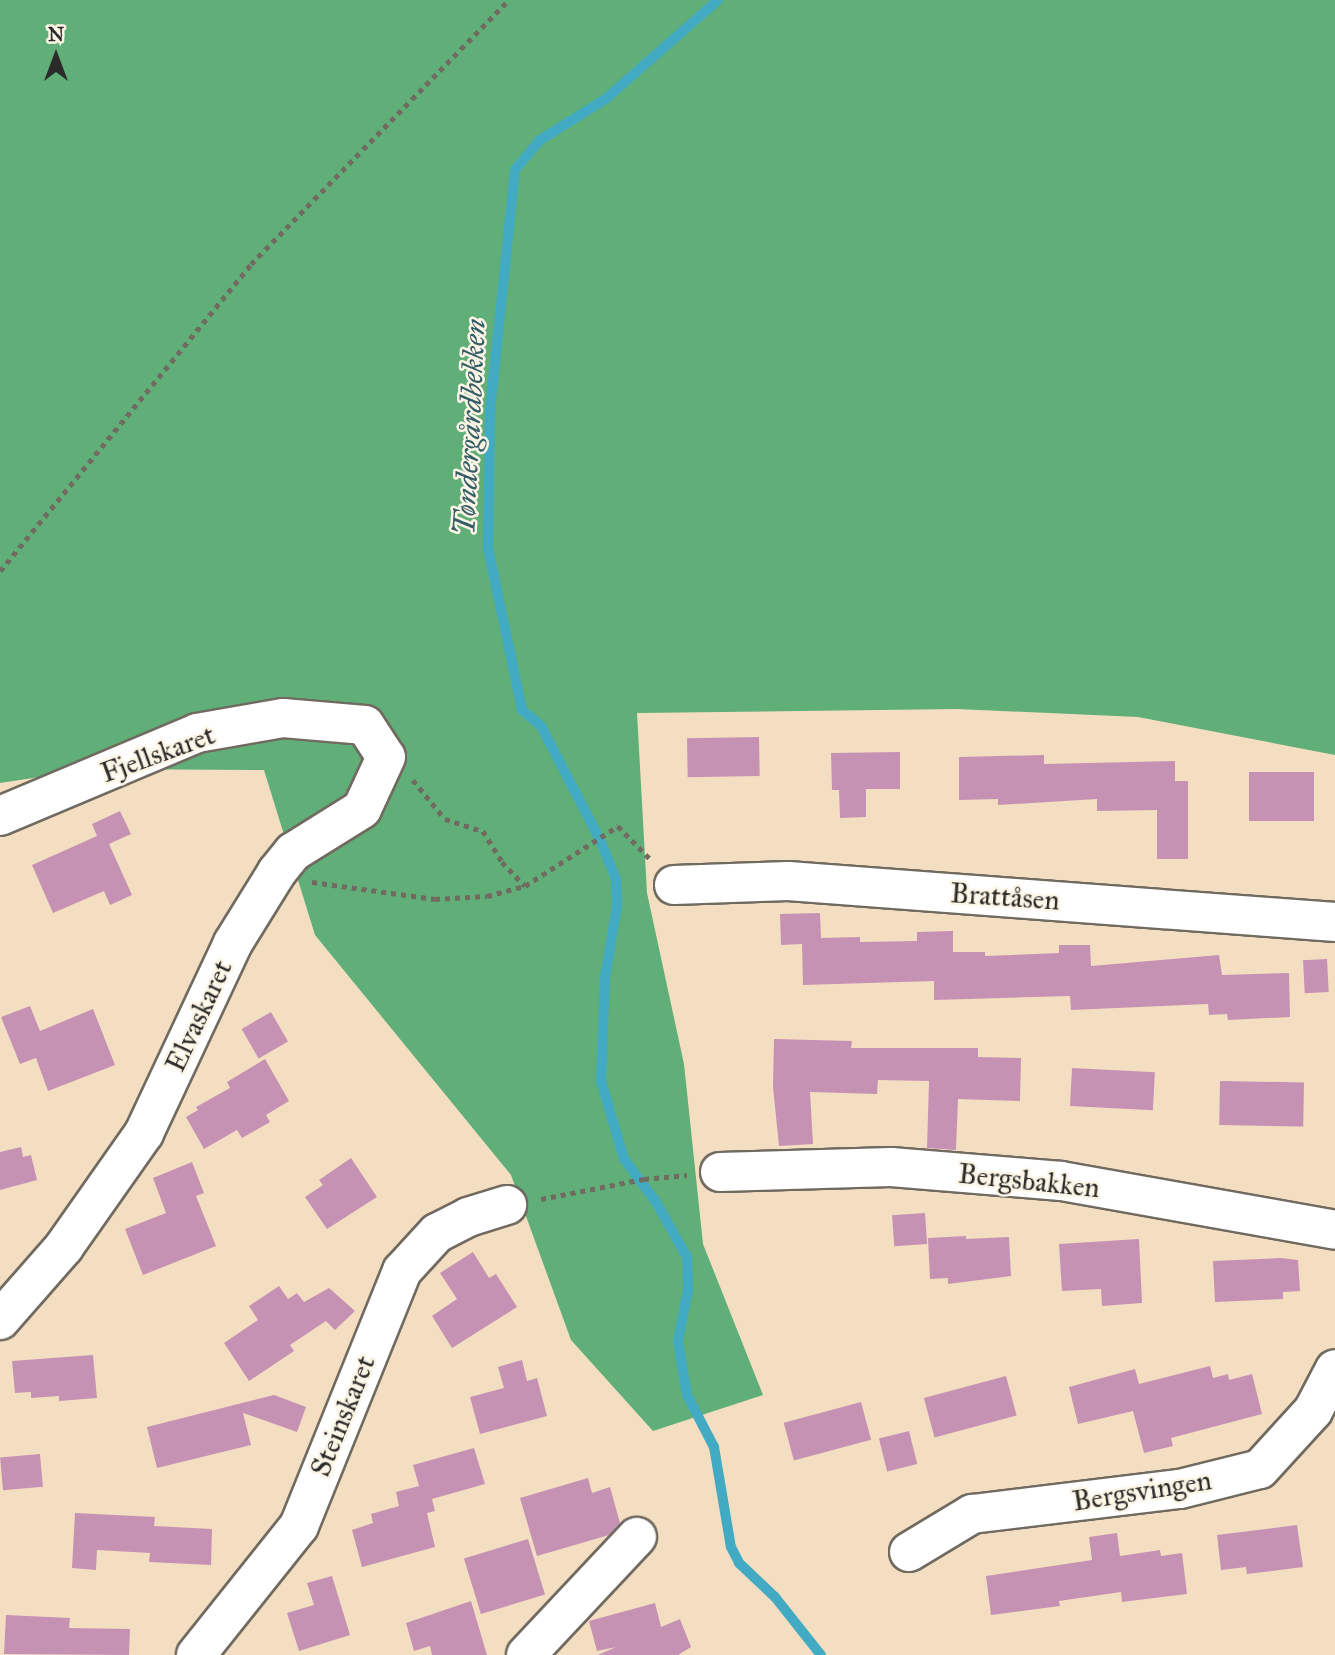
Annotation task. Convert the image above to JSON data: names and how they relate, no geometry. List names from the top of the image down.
{
  "streets": {
    "street": [
      "Fjellskaret",
      "Brattåsen",
      "Elvaskaret",
      "Bergsbakken",
      "Steinskaret",
      "Bergsvingen"
    ]
  },
  "crossings": [
    ["Fjellskaret", "Elvaskaret"]
  ],
  "water": ["Tøndergårdbekken"],
  "north": "top"
}
